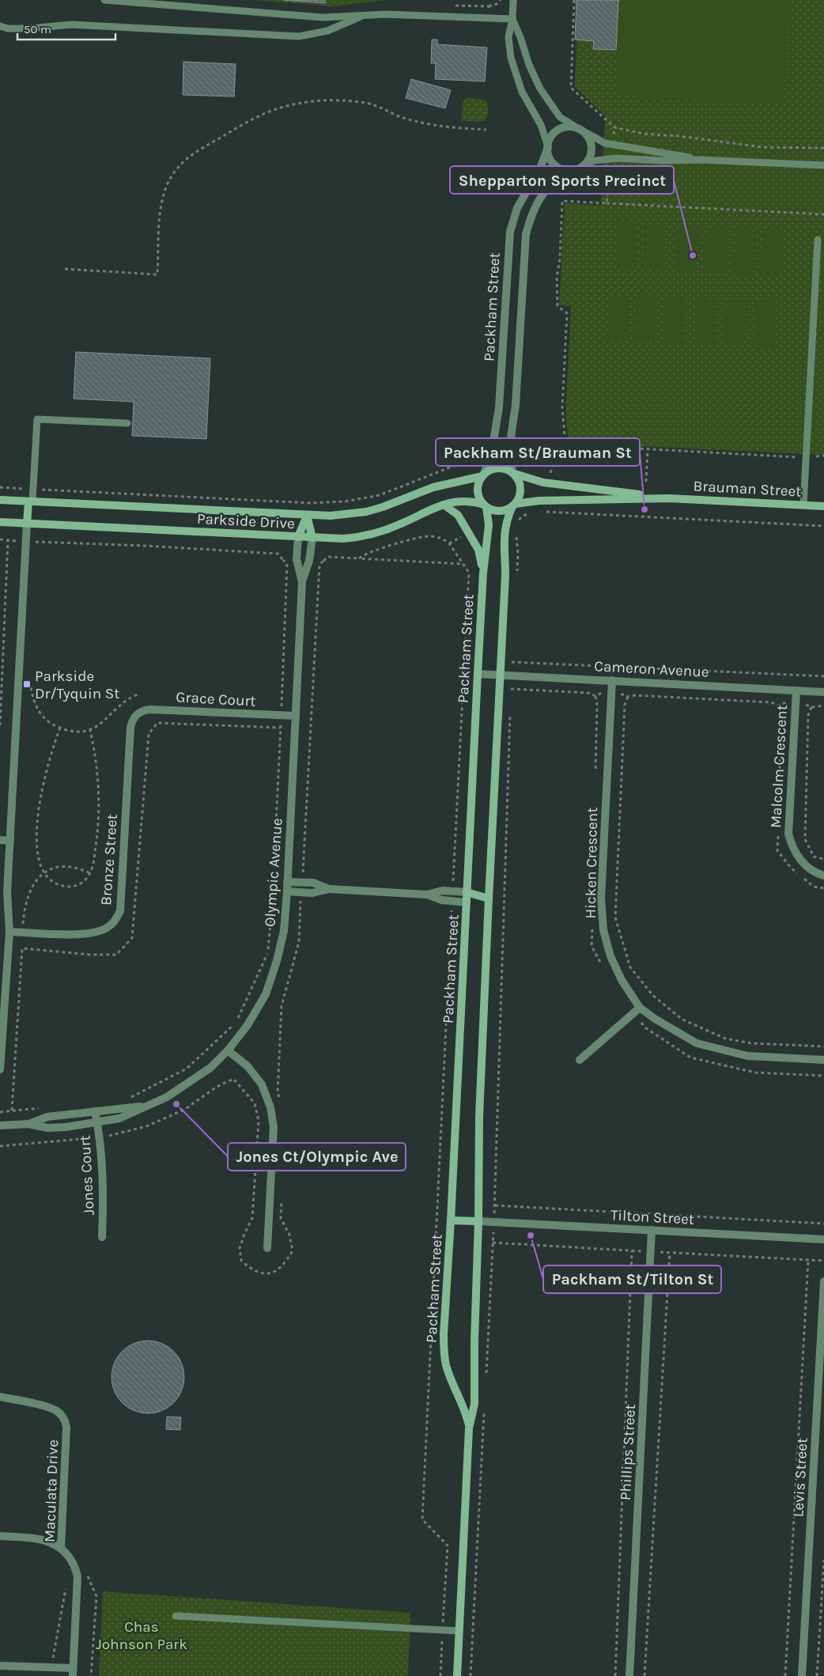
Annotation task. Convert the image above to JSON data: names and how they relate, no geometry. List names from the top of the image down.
{
  "streets": {
    "street": [
      "Packham Street",
      "Brauman Street",
      "Parkside Drive",
      "Cameron Avenue",
      "Grace Court",
      "Malcolm Crescent",
      "Bronze Street",
      "Hicken Crescent",
      "Olympic Avenue",
      "Jones Court",
      "Tilton Street",
      "Phillips Street",
      "Levis Street",
      "Maculata Drive"
    ]
  },
  "crossings": [
    ["Packham Street", "Brauman Street"],
    ["Packham Street", "Parkside Drive"],
    ["Packham Street", "Cameron Avenue"],
    ["Packham Street", "Tilton Street"],
    ["Brauman Street", "Parkside Drive"],
    ["Parkside Drive", "Olympic Avenue"],
    ["Cameron Avenue", "Malcolm Crescent"],
    ["Cameron Avenue", "Hicken Crescent"],
    ["Grace Court", "Bronze Street"],
    ["Grace Court", "Olympic Avenue"],
    ["Olympic Avenue", "Jones Court"],
    ["Tilton Street", "Phillips Street"]
  ],
  "parks": ["Chas Johnson Park"],
  "places": {
    "other": [
      "Shepparton Sports Precinct",
      "Packham St/Brauman St",
      "Jones Ct/Olympic Ave",
      "Packham St/Tilton St"
    ],
    "transit": ["Parkside Dr/Tyquin St"]
  },
  "scale_bar": "50 m"
}
